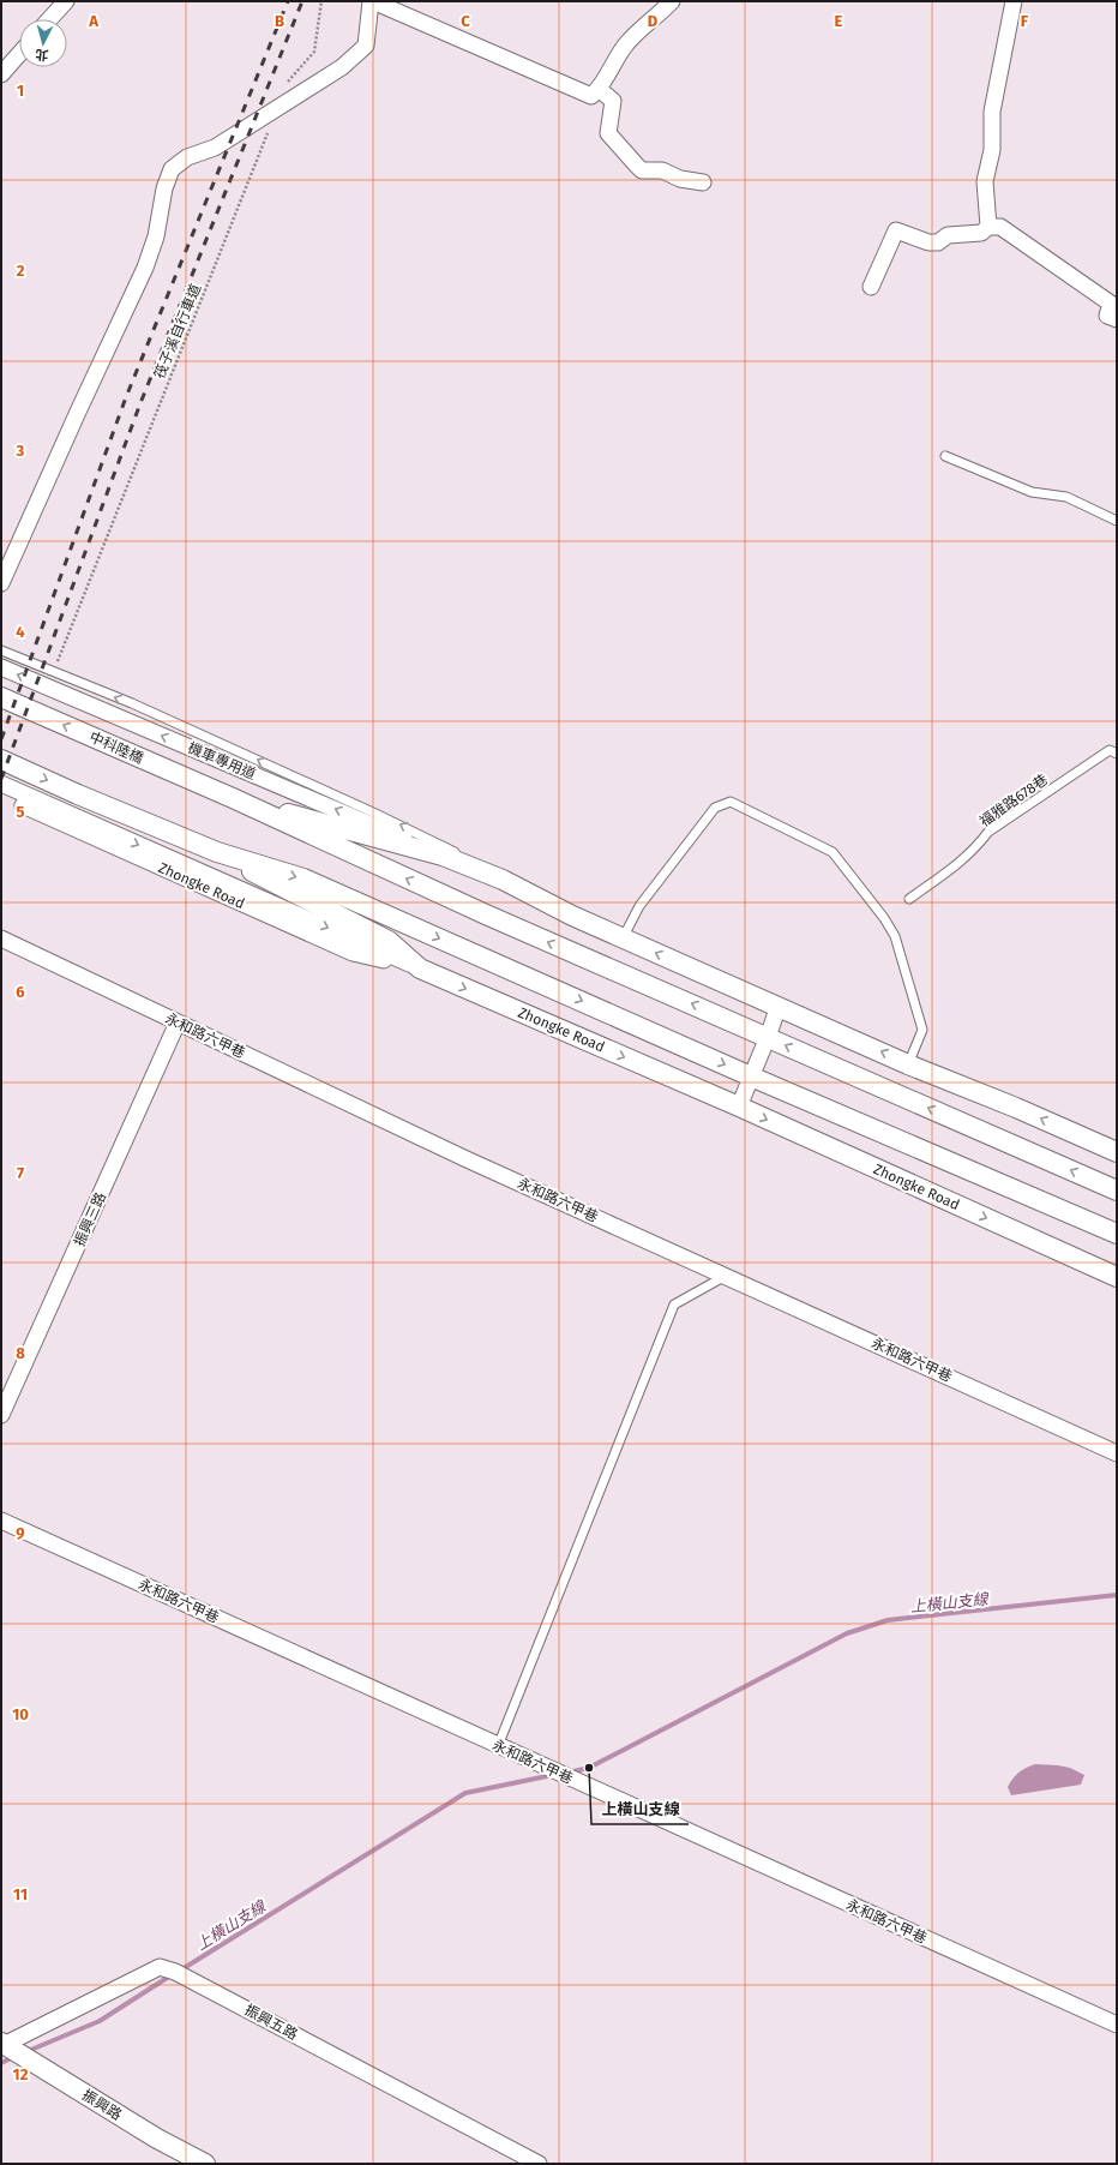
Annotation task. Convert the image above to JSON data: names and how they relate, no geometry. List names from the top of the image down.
{
  "streets": {
    "street": [
      "中科陸橋",
      "機車專用道",
      "Zhongke Road",
      "永和路六甲巷",
      "振興三路",
      "振興五路",
      "振興路"
    ],
    "lane": ["福雅路678巷"],
    "path": ["筏子溪自行車道"]
  },
  "crossings": [
    ["永和路六甲巷", "振興三路"],
    ["振興五路", "振興路"]
  ],
  "water": ["上橫山支線"],
  "places": ["上橫山支線"],
  "north": "bottom",
  "grid": {
    "columns": [
      "A",
      "B",
      "C",
      "D",
      "E",
      "F"
    ],
    "rows": [
      "1",
      "2",
      "3",
      "4",
      "5",
      "6",
      "7",
      "8",
      "9",
      "10",
      "11",
      "12"
    ]
  }
}
